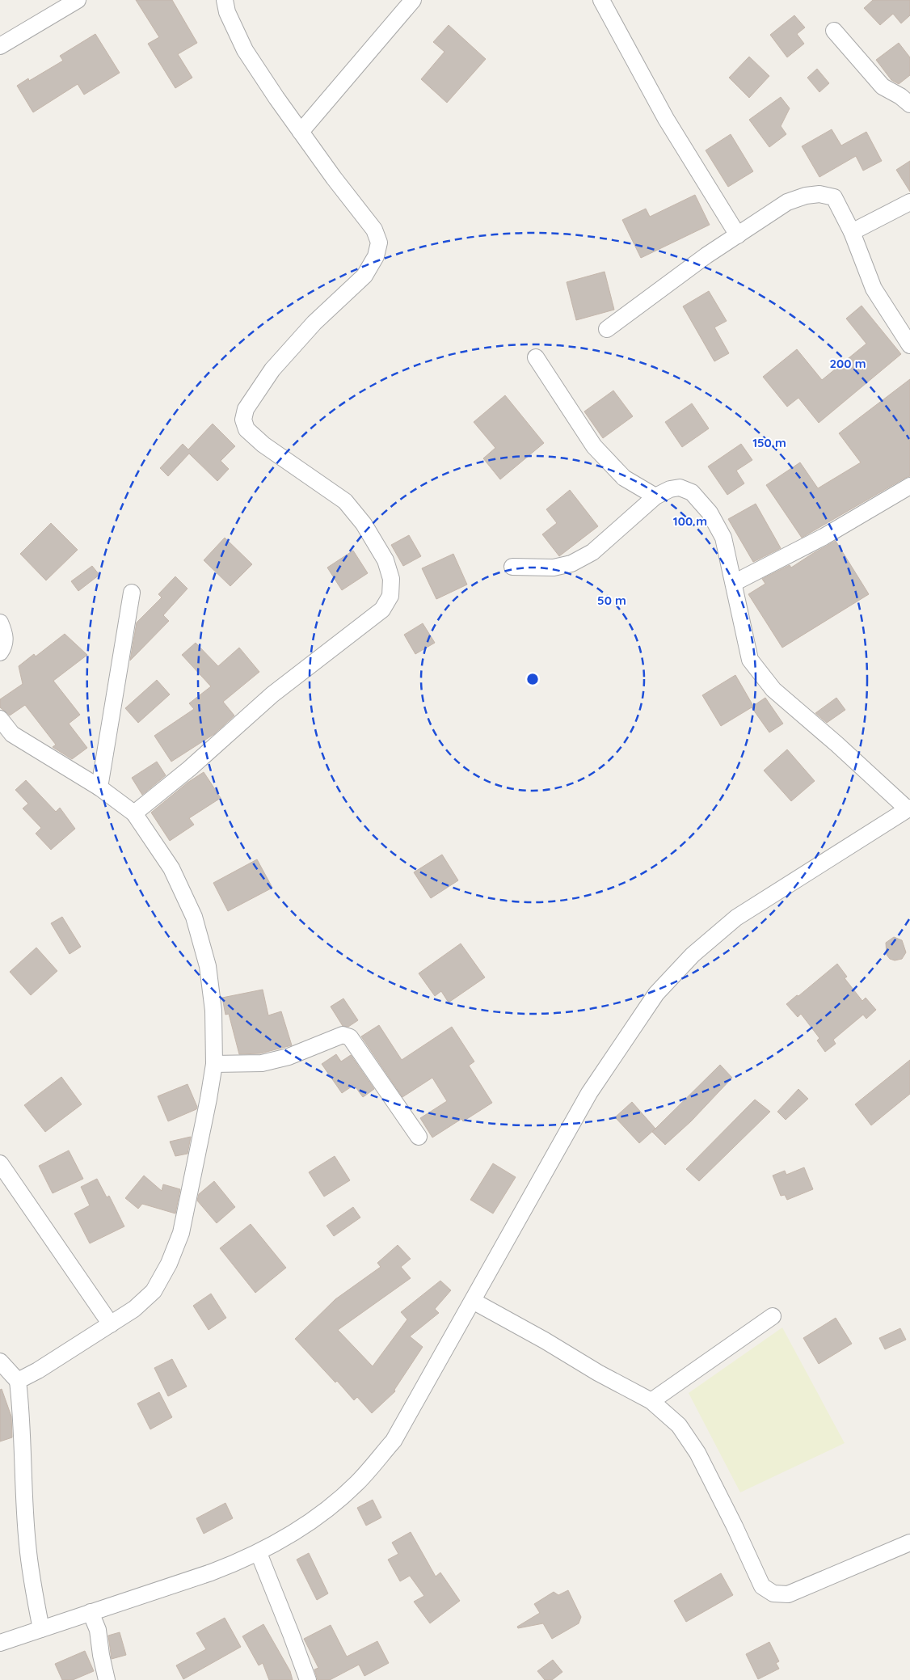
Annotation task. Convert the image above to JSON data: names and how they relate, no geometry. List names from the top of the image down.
{
  "rings": [
    "200 m",
    "150 m",
    "100 m",
    "50 m"
  ]
}
